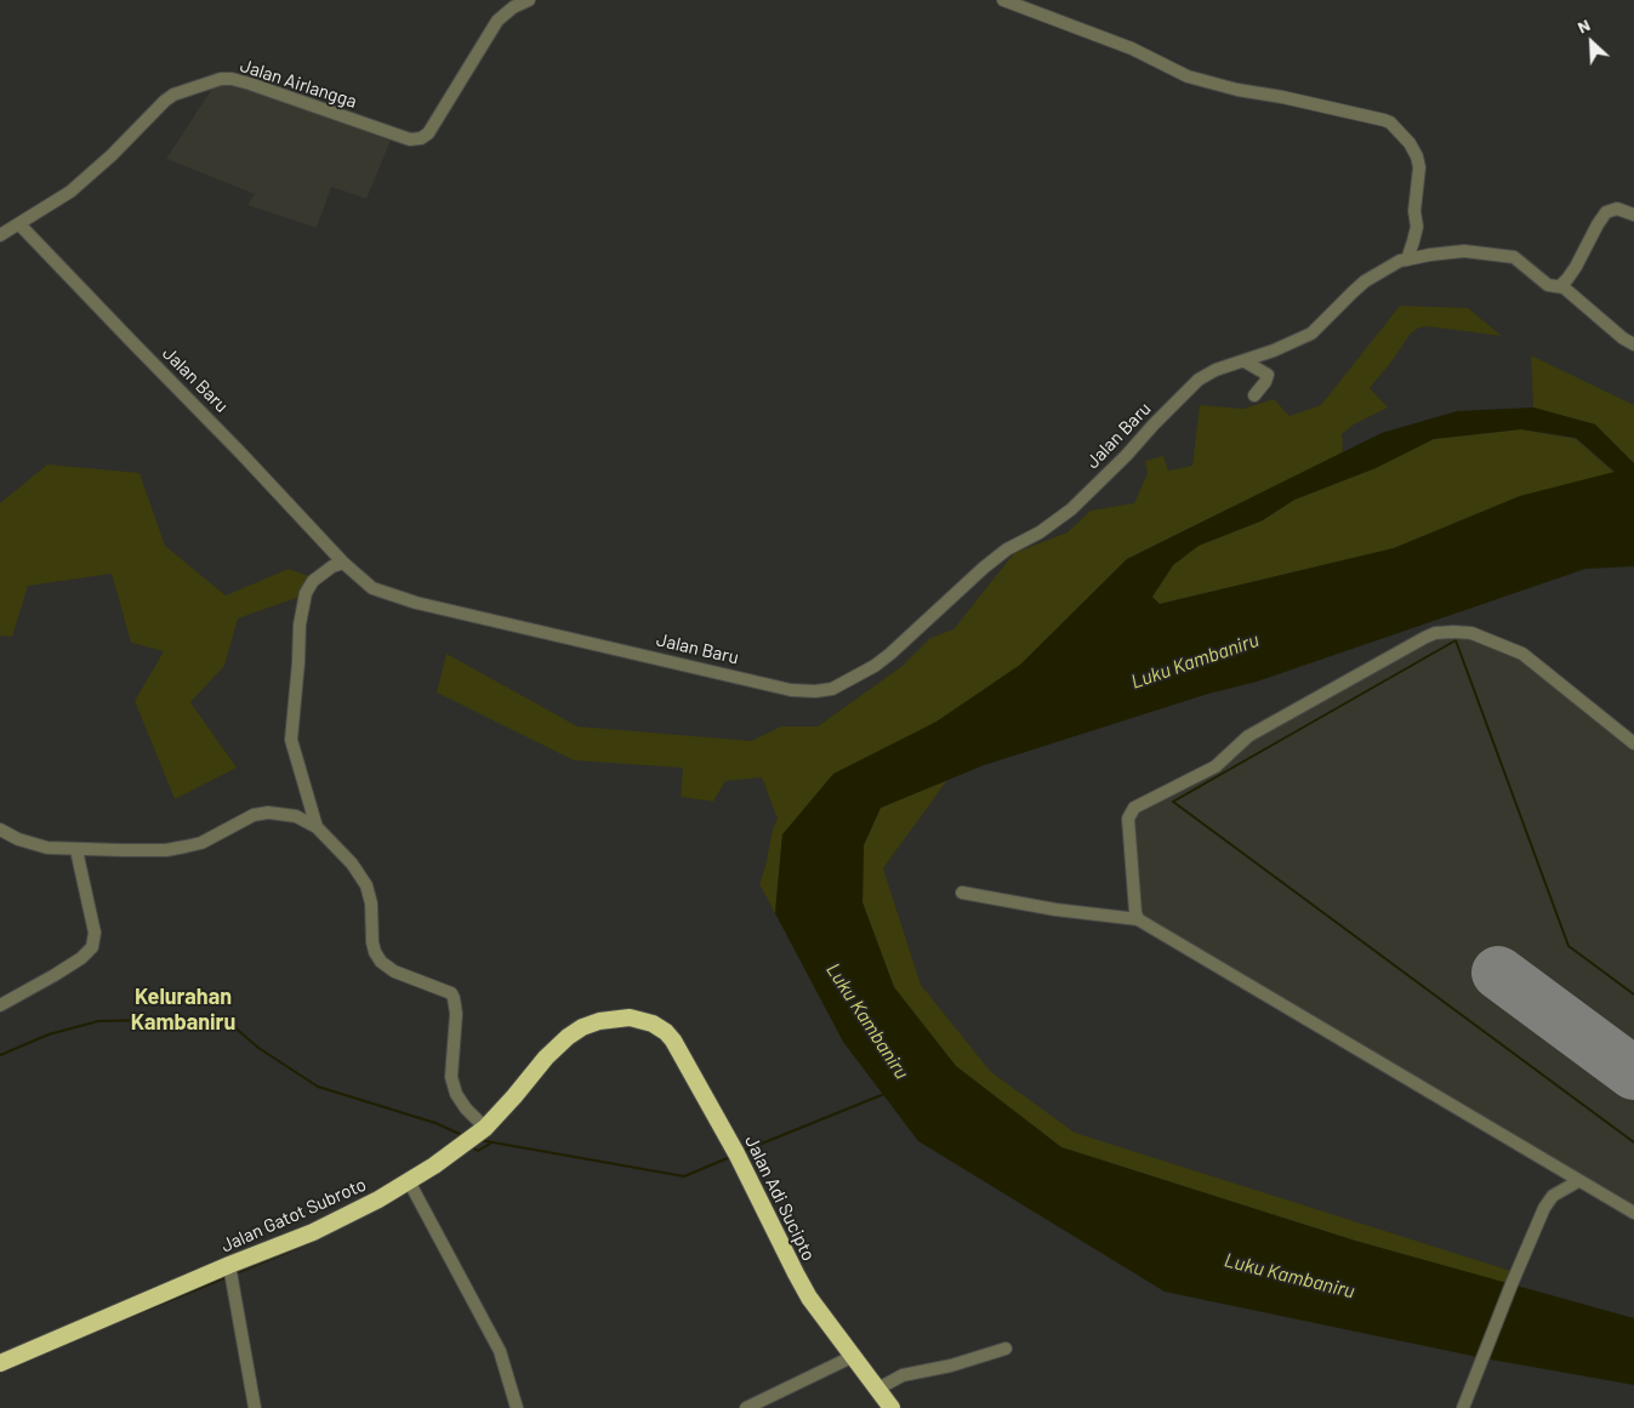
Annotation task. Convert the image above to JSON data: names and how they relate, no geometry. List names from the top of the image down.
{
  "streets": {
    "highway": ["Jalan Adi Sucipto", "Jalan Gatot Subroto"],
    "street": ["Jalan Airlangga", "Jalan Baru"]
  },
  "crossings": [
    ["Jalan Airlangga", "Jalan Baru"],
    ["Jalan Adi Sucipto", "Jalan Gatot Subroto"]
  ],
  "districts": ["Kelurahan Kambaniru"],
  "water": ["Luku Kambaniru"],
  "north": "top left"
}
